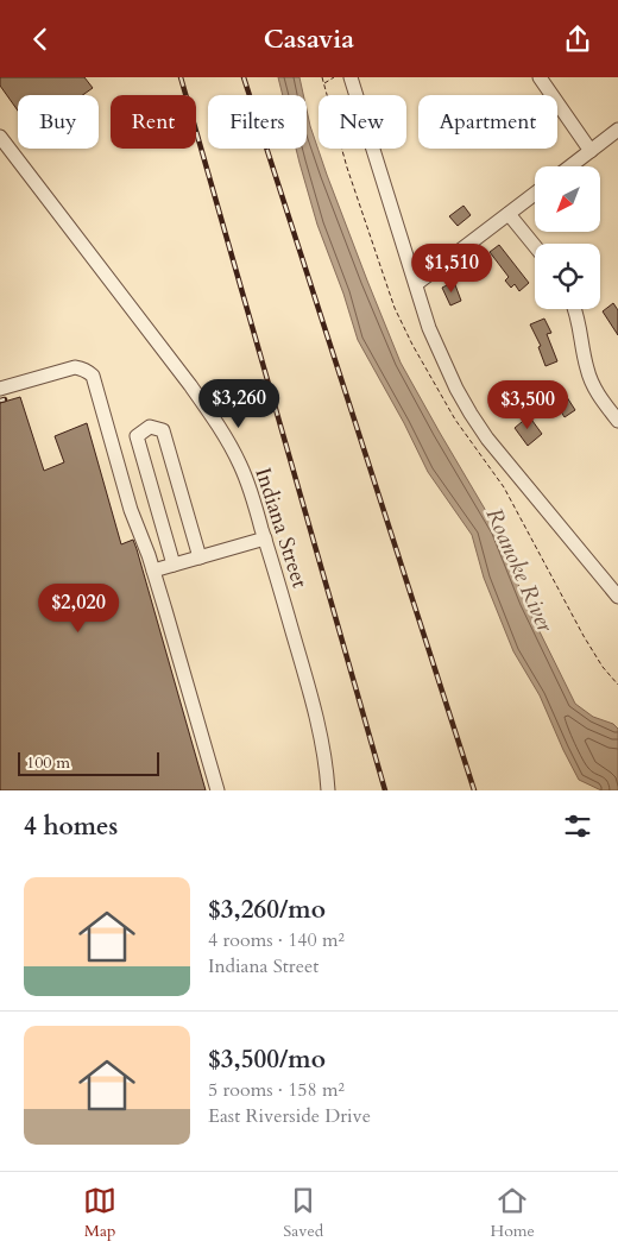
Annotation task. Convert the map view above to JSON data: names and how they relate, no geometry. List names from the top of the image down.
{
  "streets": {
    "street": ["Indiana Street"]
  },
  "water": ["Roanoke River"],
  "scale_bar": "100 m",
  "north": "bottom left",
  "page": {
    "header": "Casavia",
    "chip": [
      "Buy",
      "Rent",
      "Filters",
      "New",
      "Apartment"
    ],
    "price": [
      "$1,510",
      "$3,260",
      "$3,500",
      "$2,020"
    ],
    "scale": "100 m",
    "heading": "4 homes",
    "list": [
      {
        "name": "$3,260/mo",
        "note": "4 rooms · 140 m² · Indiana Street"
      },
      {
        "name": "$3,500/mo",
        "note": "5 rooms · 158 m² · East Riverside Drive"
      }
    ],
    "tabs": ["Map", "Saved", "Home"]
  }
}
